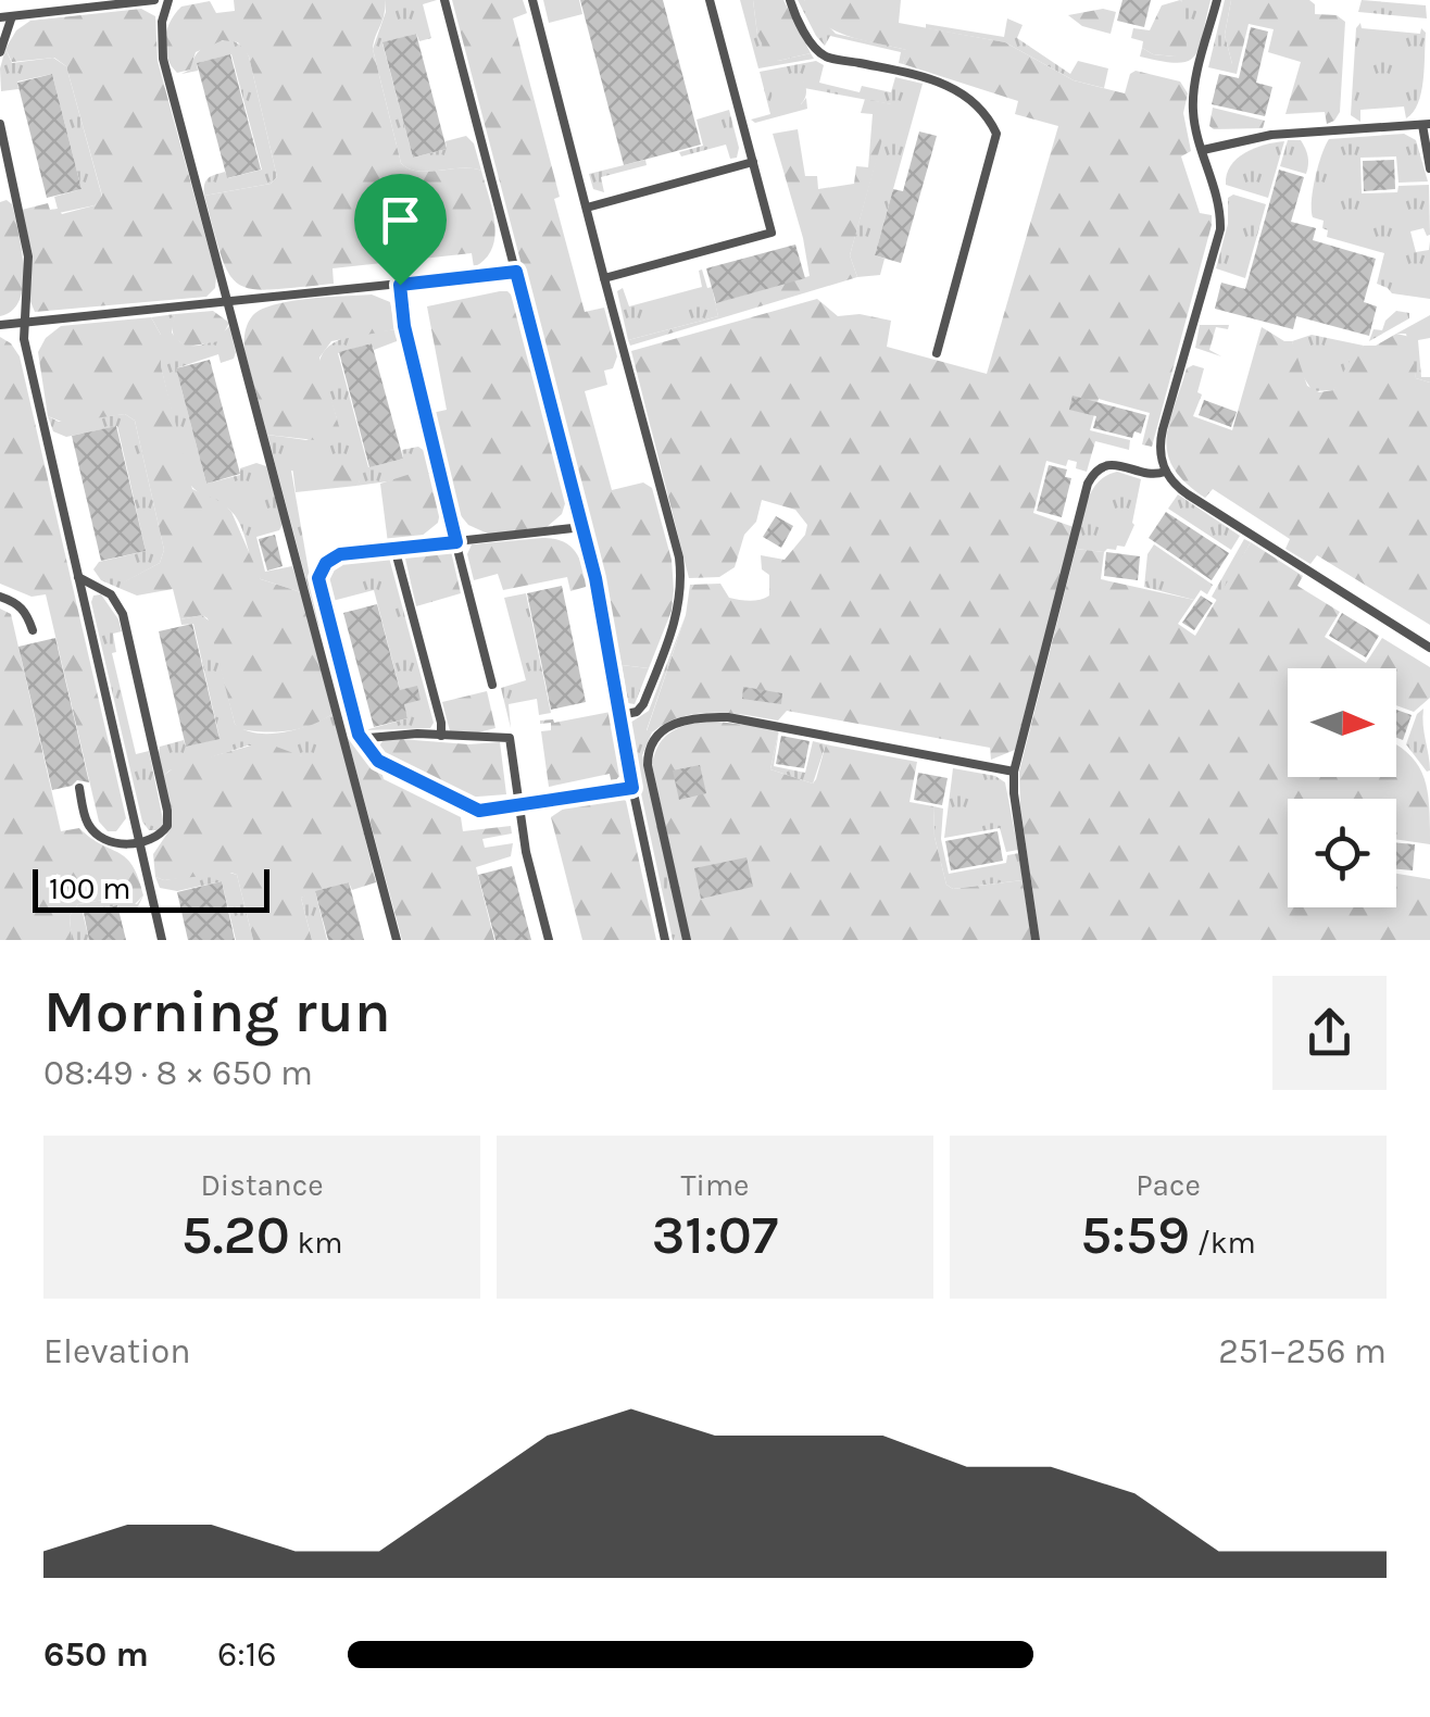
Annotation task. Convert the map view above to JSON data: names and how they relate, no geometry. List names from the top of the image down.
{
  "scale_bar": "100 m",
  "north": "right",
  "page": {
    "scale": "100 m",
    "heading": ["Morning run", "08:49 · 8 × 650 m"],
    "stats": [
      ["Distance", "5.20 km"],
      ["Time", "31:07"],
      ["Pace", "5:59 /km"]
    ],
    "chart": ["Elevation", "251–256 m"],
    "list": [
      {
        "name": "650 m",
        "note": "6:16"
      }
    ]
  }
}
